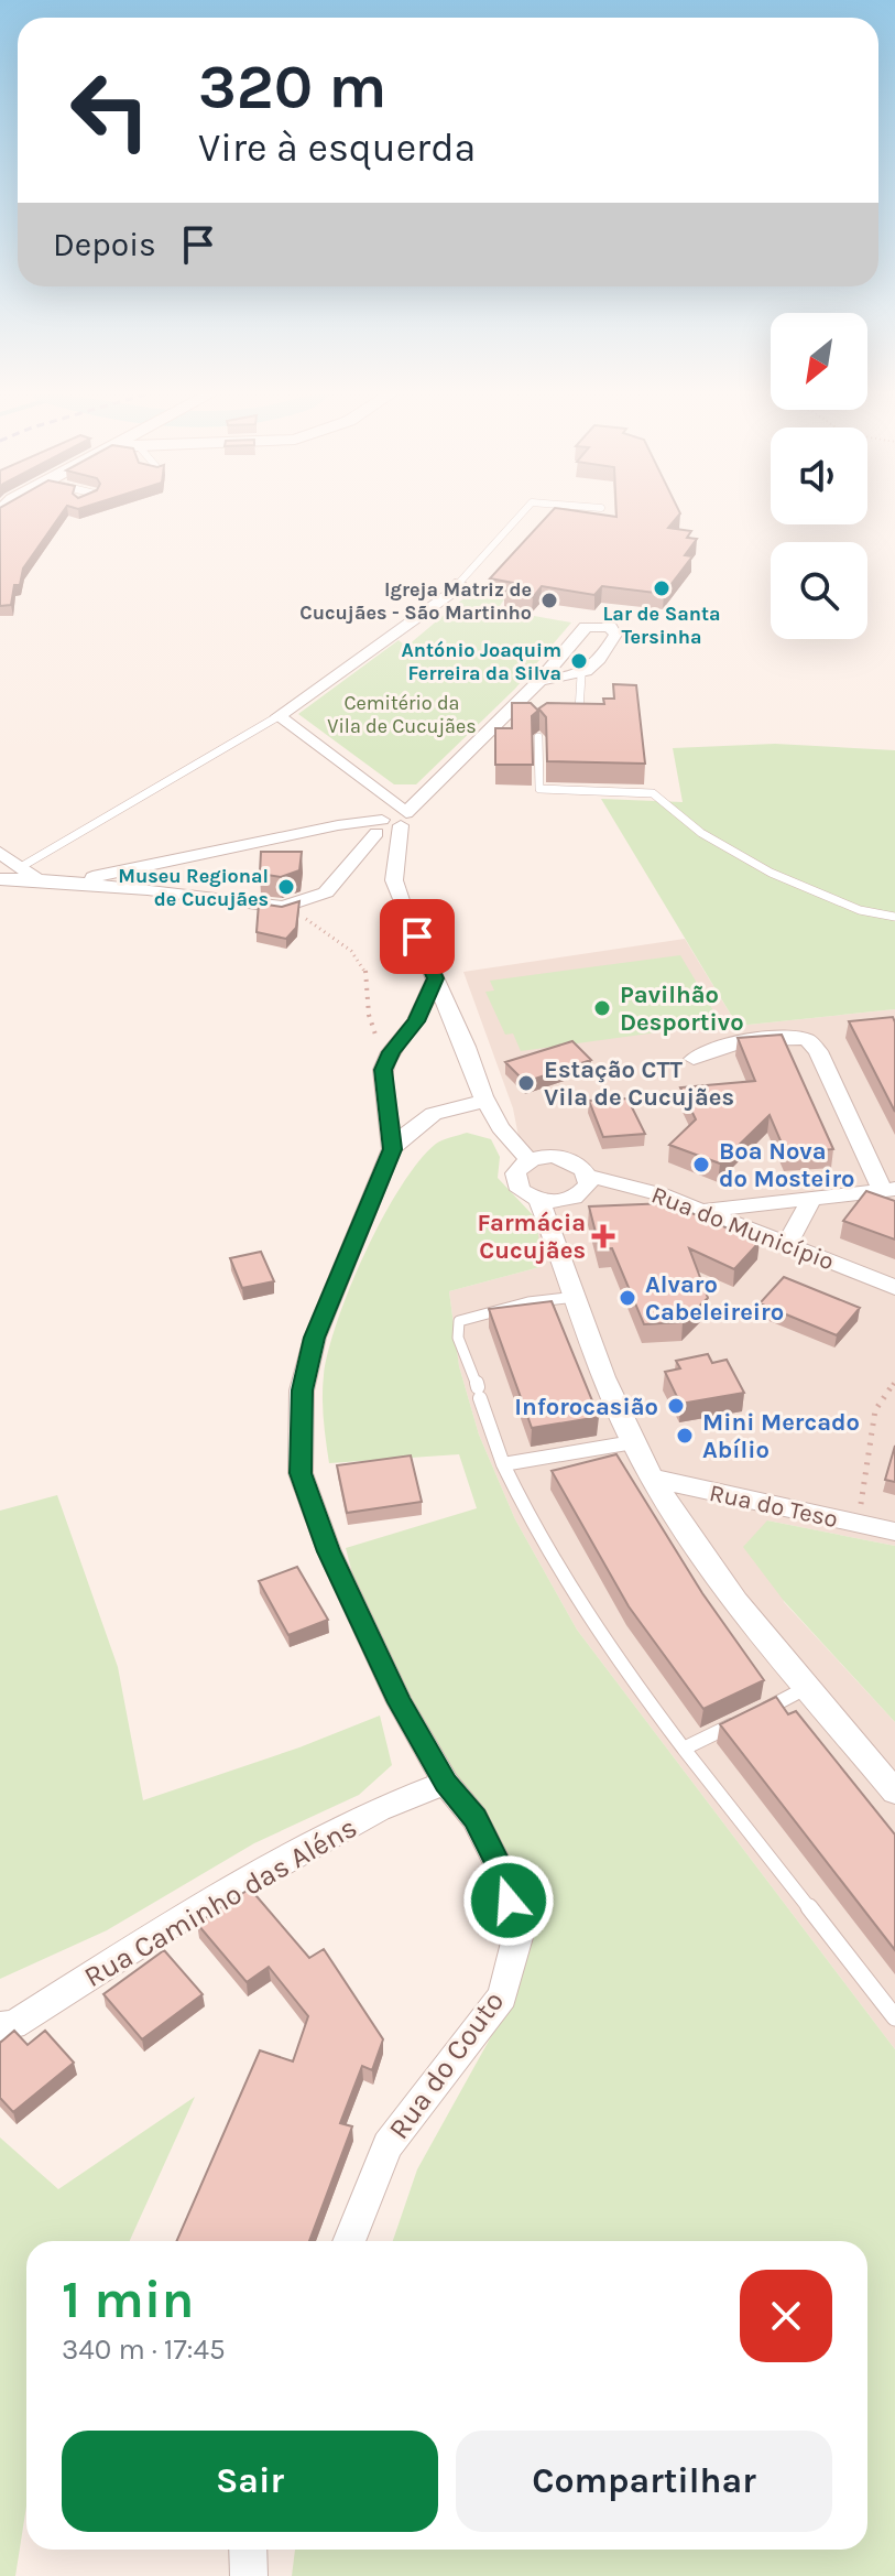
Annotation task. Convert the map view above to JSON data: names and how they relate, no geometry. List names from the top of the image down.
{
  "streets": {
    "street": [
      "Rua do Município",
      "Rua do Teso",
      "Rua Caminho das Aléns",
      "Rua do Couto"
    ]
  },
  "crossings": [
    ["Rua Caminho das Aléns", "Rua do Couto"]
  ],
  "parks": ["Cemitério da Vila de Cucujães"],
  "places": {
    "other": [
      "Lar de Santa Tersinha",
      "Igreja Matriz de Cucujães - São Martinho",
      "António Joaquim Ferreira da Silva",
      "Museu Regional de Cucujães",
      "Pavilhão Desportivo",
      "Estação CTT Vila de Cucujães",
      "Boa Nova do Mosteiro",
      "Alvaro Cabeleireiro",
      "Inforocasião",
      "Mini Mercado Abílio"
    ],
    "health": ["Farmácia Cucujães"]
  },
  "north": "bottom left",
  "page": {
    "turn": ["320 m", "Vire à esquerda"],
    "then": "Depois",
    "heading": ["1 min", "340 m · 17:45"],
    "buttons": ["Sair", "Compartilhar"]
  }
}
